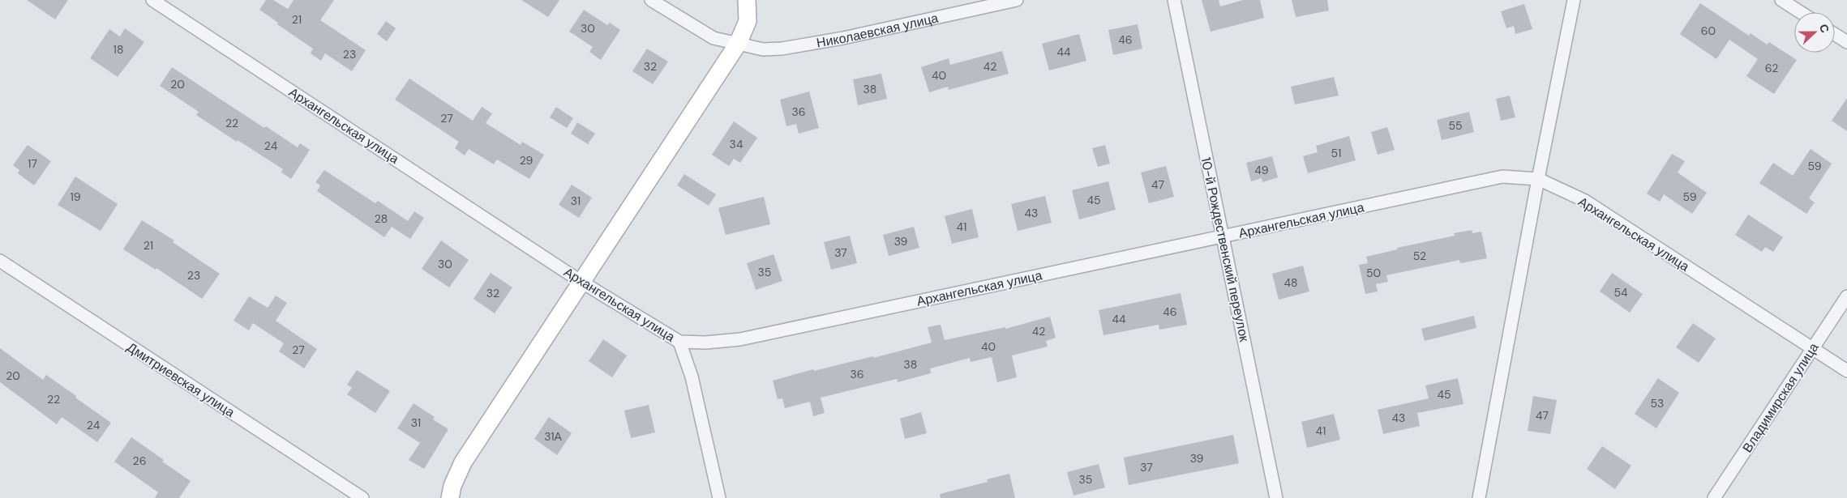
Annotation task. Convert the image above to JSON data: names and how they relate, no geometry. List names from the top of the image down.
{
  "streets": {
    "street": [
      "Николаевская улица",
      "Архангельская улица",
      "10-й Рождественский переулок",
      "Дмитриевская улица",
      "Владимирская улица"
    ]
  },
  "crossings": [
    ["Архангельская улица", "10-й Рождественский переулок"],
    ["Архангельская улица", "Владимирская улица"]
  ],
  "house_numbers": [
    "21",
    "30",
    "60",
    "46",
    "18",
    "44",
    "23",
    "32",
    "42",
    "62",
    "40",
    "20",
    "38",
    "36",
    "27",
    "22",
    "55",
    "34",
    "24",
    "51",
    "29",
    "17",
    "59",
    "49",
    "47",
    "19",
    "59",
    "45",
    "31",
    "43",
    "28",
    "41",
    "39",
    "21",
    "37",
    "52",
    "30",
    "35",
    "50",
    "23",
    "48",
    "54",
    "32",
    "46",
    "44",
    "42",
    "40",
    "27",
    "38",
    "36",
    "20",
    "45",
    "22",
    "53",
    "47",
    "43",
    "31",
    "24",
    "41",
    "31А",
    "39",
    "26",
    "37",
    "35"
  ],
  "north": "right"
}
